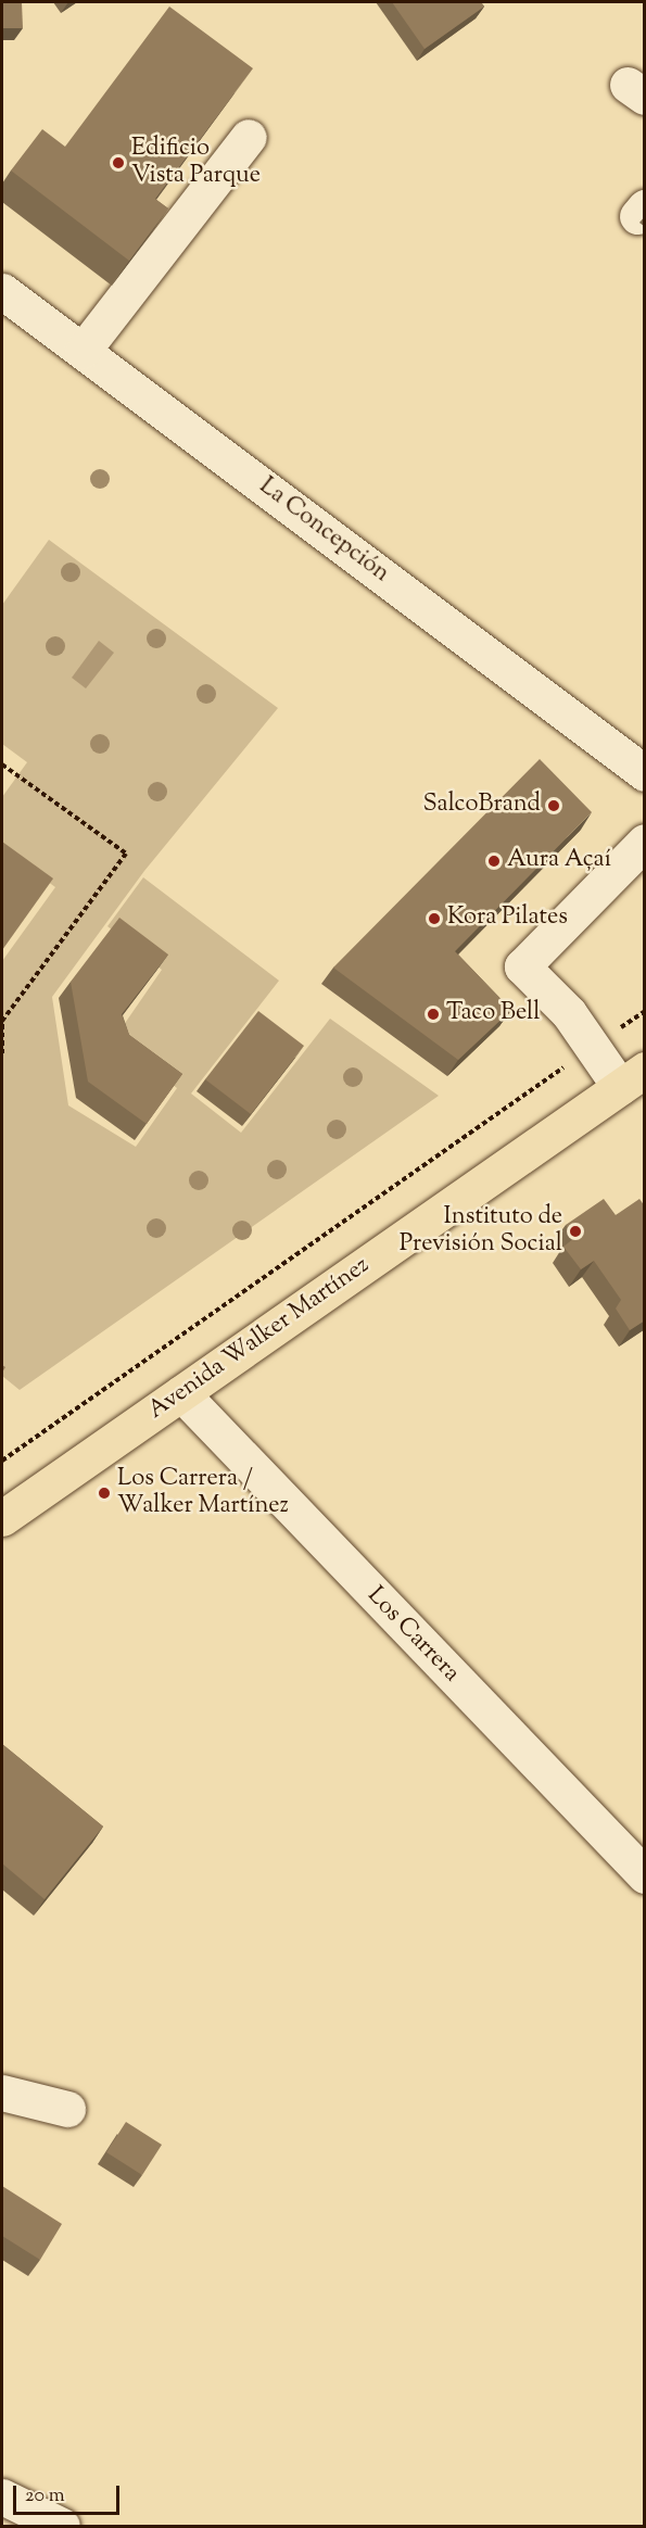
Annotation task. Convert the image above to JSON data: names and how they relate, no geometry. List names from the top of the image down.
{
  "streets": {
    "main road": ["Avenida Walker Martínez"],
    "street": ["La Concepción", "Los Carrera"]
  },
  "crossings": [
    ["Avenida Walker Martínez", "Los Carrera"]
  ],
  "places": [
    "Edificio Vista Parque",
    "SalcoBrand",
    "Aura Açaí",
    "Kora Pilates",
    "Taco Bell",
    "Instituto de Previsión Social",
    "Los Carrera / Walker Martínez"
  ],
  "scale_bar": "20 m"
}
